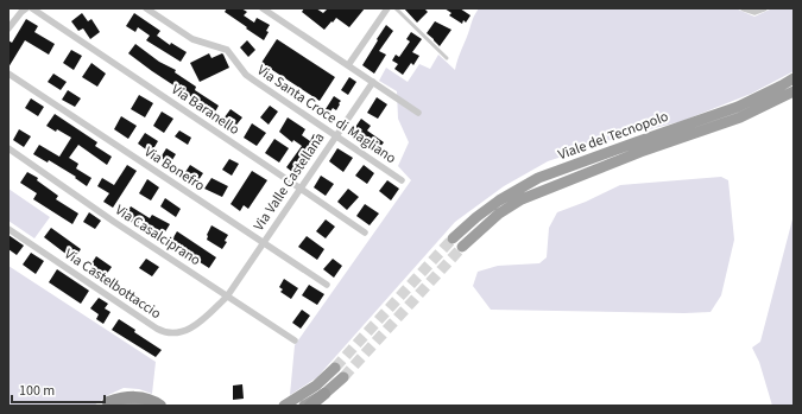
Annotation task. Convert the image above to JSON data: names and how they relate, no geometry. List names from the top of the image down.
{
  "streets": {
    "highway": ["Viale del Tecnopolo"],
    "street": [
      "Via Baranello",
      "Via Santa Croce di Magliano",
      "Via Bonefro",
      "Via Valle Castellana",
      "Via Casalciprano",
      "Via Castelbottaccio"
    ]
  },
  "crossings": [
    ["Via Baranello", "Via Valle Castellana"],
    ["Via Santa Croce di Magliano", "Via Valle Castellana"],
    ["Via Bonefro", "Via Valle Castellana"],
    ["Via Valle Castellana", "Via Casalciprano"],
    ["Via Valle Castellana", "Via Castelbottaccio"],
    ["Via Casalciprano", "Via Castelbottaccio"]
  ],
  "scale_bar": "100 m"
}
